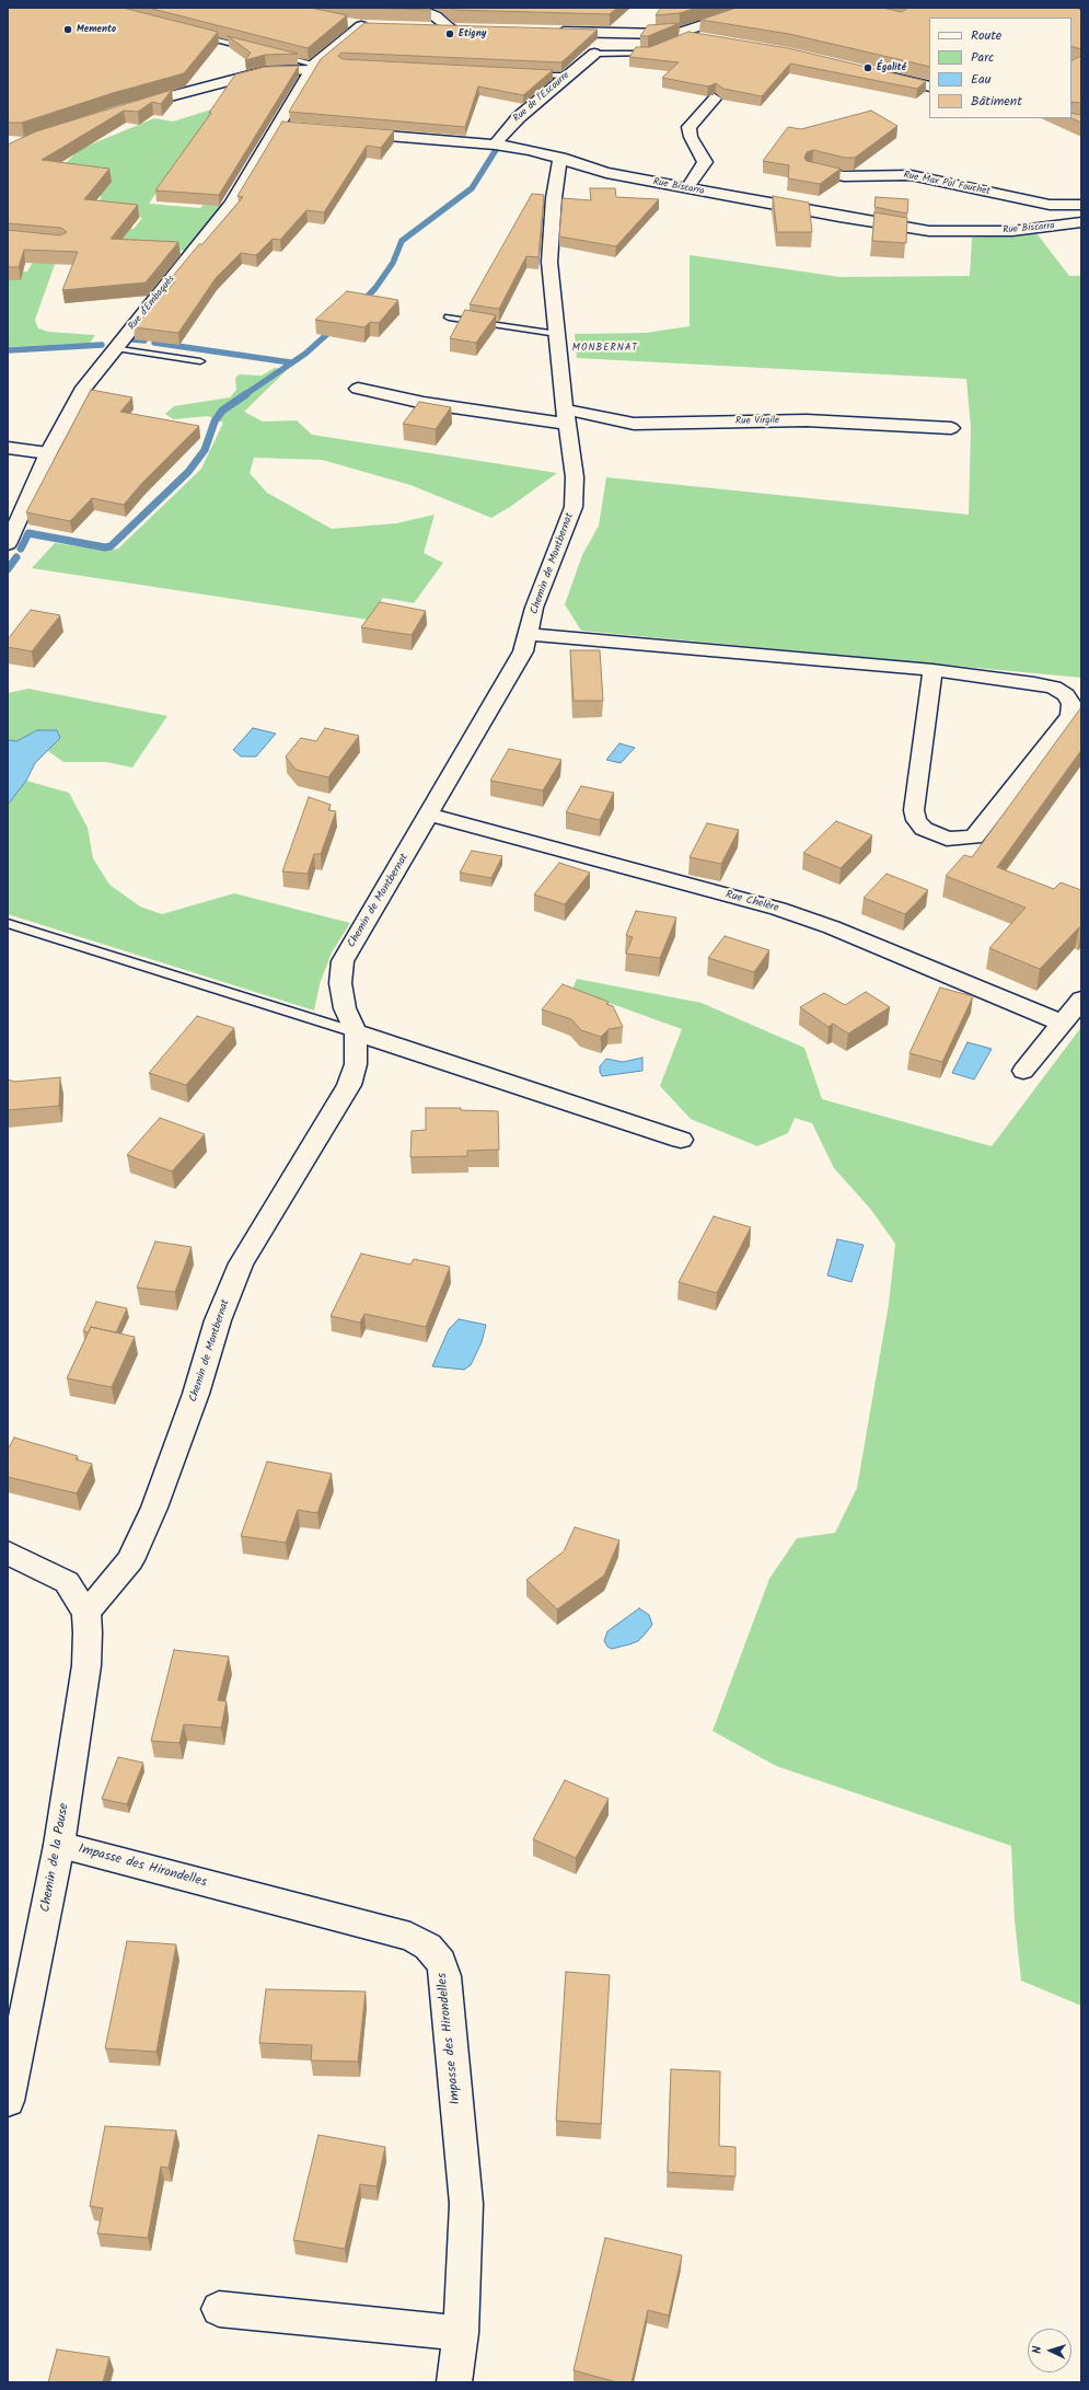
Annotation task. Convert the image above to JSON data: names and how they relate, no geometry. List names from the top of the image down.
{
  "streets": {
    "street": [
      "Rue de l'Escourre",
      "Rue Max Pol Fouchet",
      "Rue Biscarra",
      "Rue d'Embaquès",
      "Rue Virgile",
      "Chemin de Montbernat",
      "Rue Chelère",
      "Chemin de la Pause",
      "Impasse des Hirondelles"
    ]
  },
  "crossings": [
    ["Rue de l'Escourre", "Rue Biscarra"],
    ["Rue Biscarra", "Chemin de Montbernat"],
    ["Rue Virgile", "Chemin de Montbernat"],
    ["Chemin de Montbernat", "Rue Chelère"],
    ["Chemin de Montbernat", "Chemin de la Pause"],
    ["Chemin de la Pause", "Impasse des Hirondelles"]
  ],
  "districts": ["MONBERNAT"],
  "places": ["Memento", "Etigny", "Égalité"],
  "legend": [
    "Route",
    "Parc",
    "Eau",
    "Bâtiment"
  ],
  "north": "left"
}
